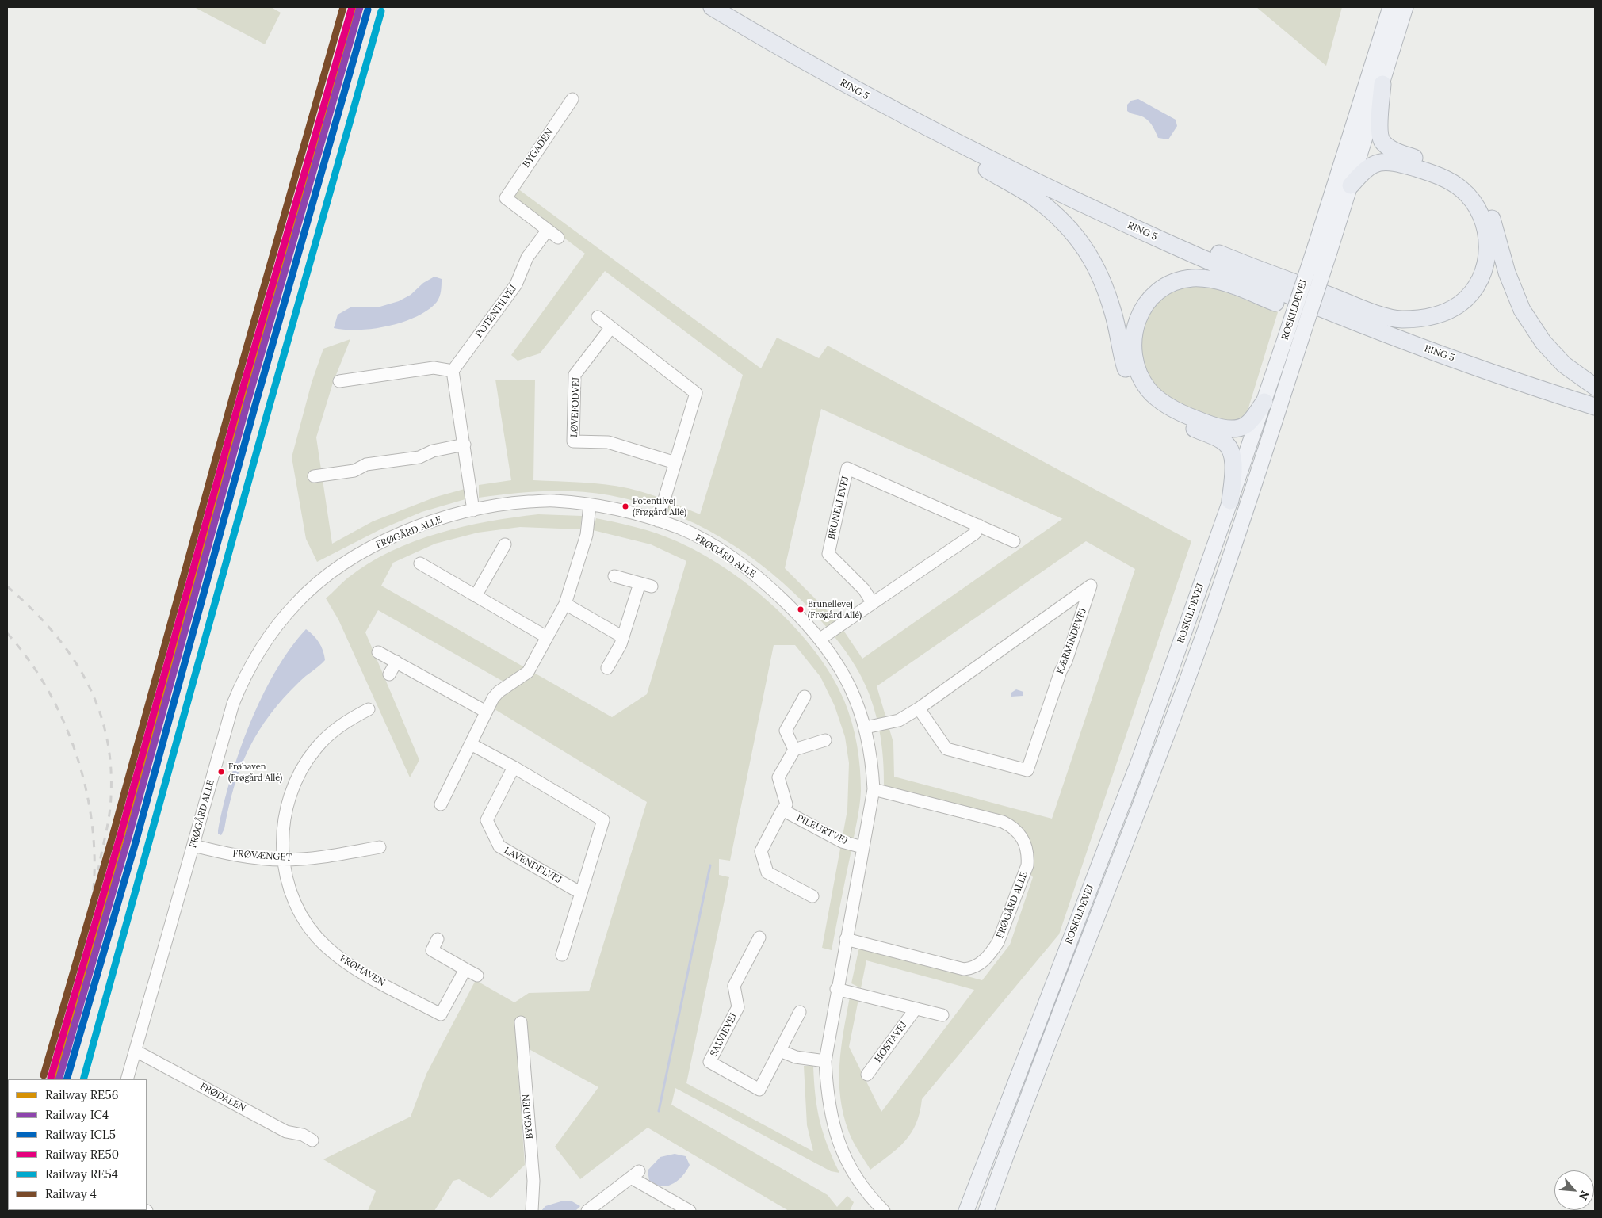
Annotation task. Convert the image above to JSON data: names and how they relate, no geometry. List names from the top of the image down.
{
  "streets": {
    "highway": ["RING 5"],
    "main road": ["ROSKILDEVEJ"],
    "street": [
      "BYGADEN",
      "POTENTILVEJ",
      "LØVEFODVEJ",
      "BRUNELLEVEJ",
      "FRØGÅRD ALLE",
      "KÆRMINDEVEJ",
      "PILEURTVEJ",
      "FRØVÆNGET",
      "LAVENDELVEJ",
      "FRØHAVEN",
      "SALVIEVEJ",
      "HOSTAVEJ",
      "FRØDALEN"
    ]
  },
  "crossings": [
    ["BYGADEN", "POTENTILVEJ"],
    ["FRØGÅRD ALLE", "KÆRMINDEVEJ"],
    ["FRØGÅRD ALLE", "PILEURTVEJ"],
    ["FRØGÅRD ALLE", "FRØVÆNGET"],
    ["FRØGÅRD ALLE", "HOSTAVEJ"],
    ["FRØGÅRD ALLE", "FRØDALEN"],
    ["FRØVÆNGET", "FRØHAVEN"]
  ],
  "places": ["Potentilvej (Frøgård Allé)", "Brunellevej (Frøgård Allé)", "Frøhaven (Frøgård Allé)"],
  "lines": [
    "rail line RE56",
    "rail line IC4",
    "rail line RE50",
    "rail line 4",
    "rail line ICL5",
    "rail line RE54"
  ],
  "legend": [
    "Railway RE56",
    "Railway IC4",
    "Railway ICL5",
    "Railway RE50",
    "Railway RE54",
    "Railway 4"
  ],
  "north": "bottom right"
}
